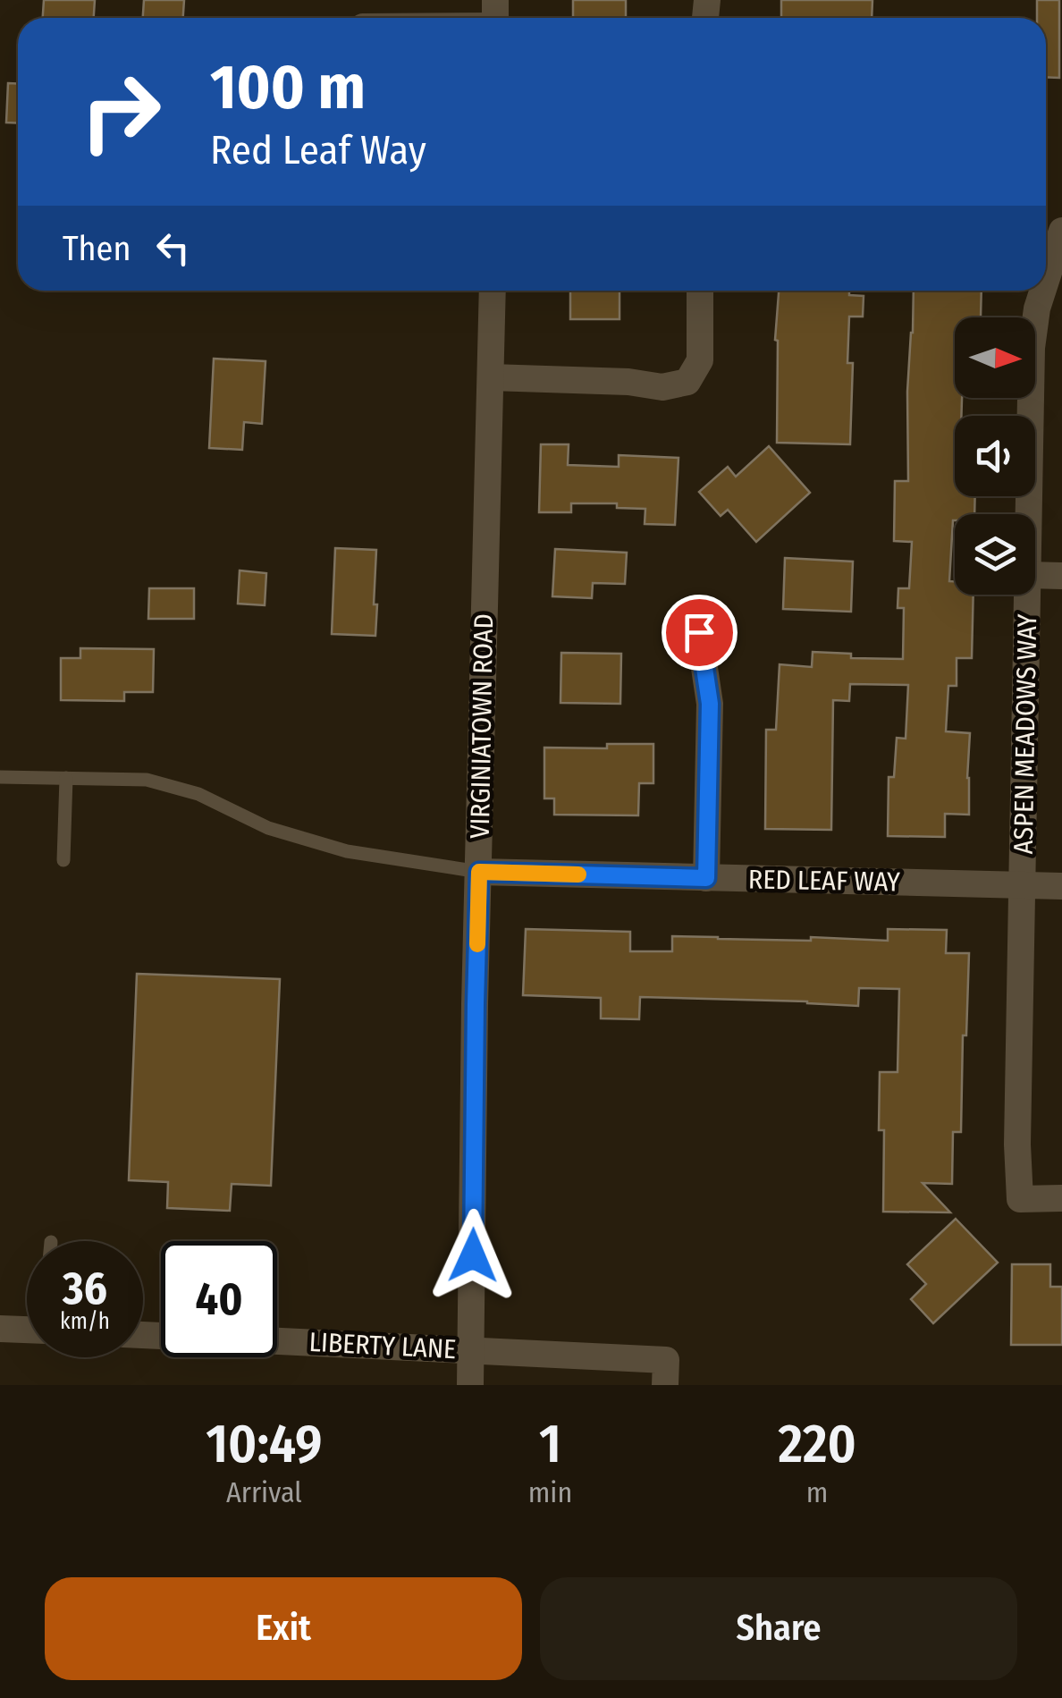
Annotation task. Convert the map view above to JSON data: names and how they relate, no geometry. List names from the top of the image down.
{
  "streets": {
    "street": [
      "VIRGINIATOWN ROAD",
      "ASPEN MEADOWS WAY",
      "RED LEAF WAY",
      "LIBERTY LANE"
    ]
  },
  "crossings": [
    ["VIRGINIATOWN ROAD", "RED LEAF WAY"],
    ["VIRGINIATOWN ROAD", "LIBERTY LANE"],
    ["ASPEN MEADOWS WAY", "RED LEAF WAY"]
  ],
  "north": "right",
  "page": {
    "turn": ["100 m", "Red Leaf Way"],
    "then": "Then",
    "speed": "36 km/h",
    "limit": "40",
    "eta": [
      "10:49",
      "Arrival",
      "1",
      "min",
      "220",
      "m"
    ],
    "buttons": ["Exit", "Share"]
  }
}
